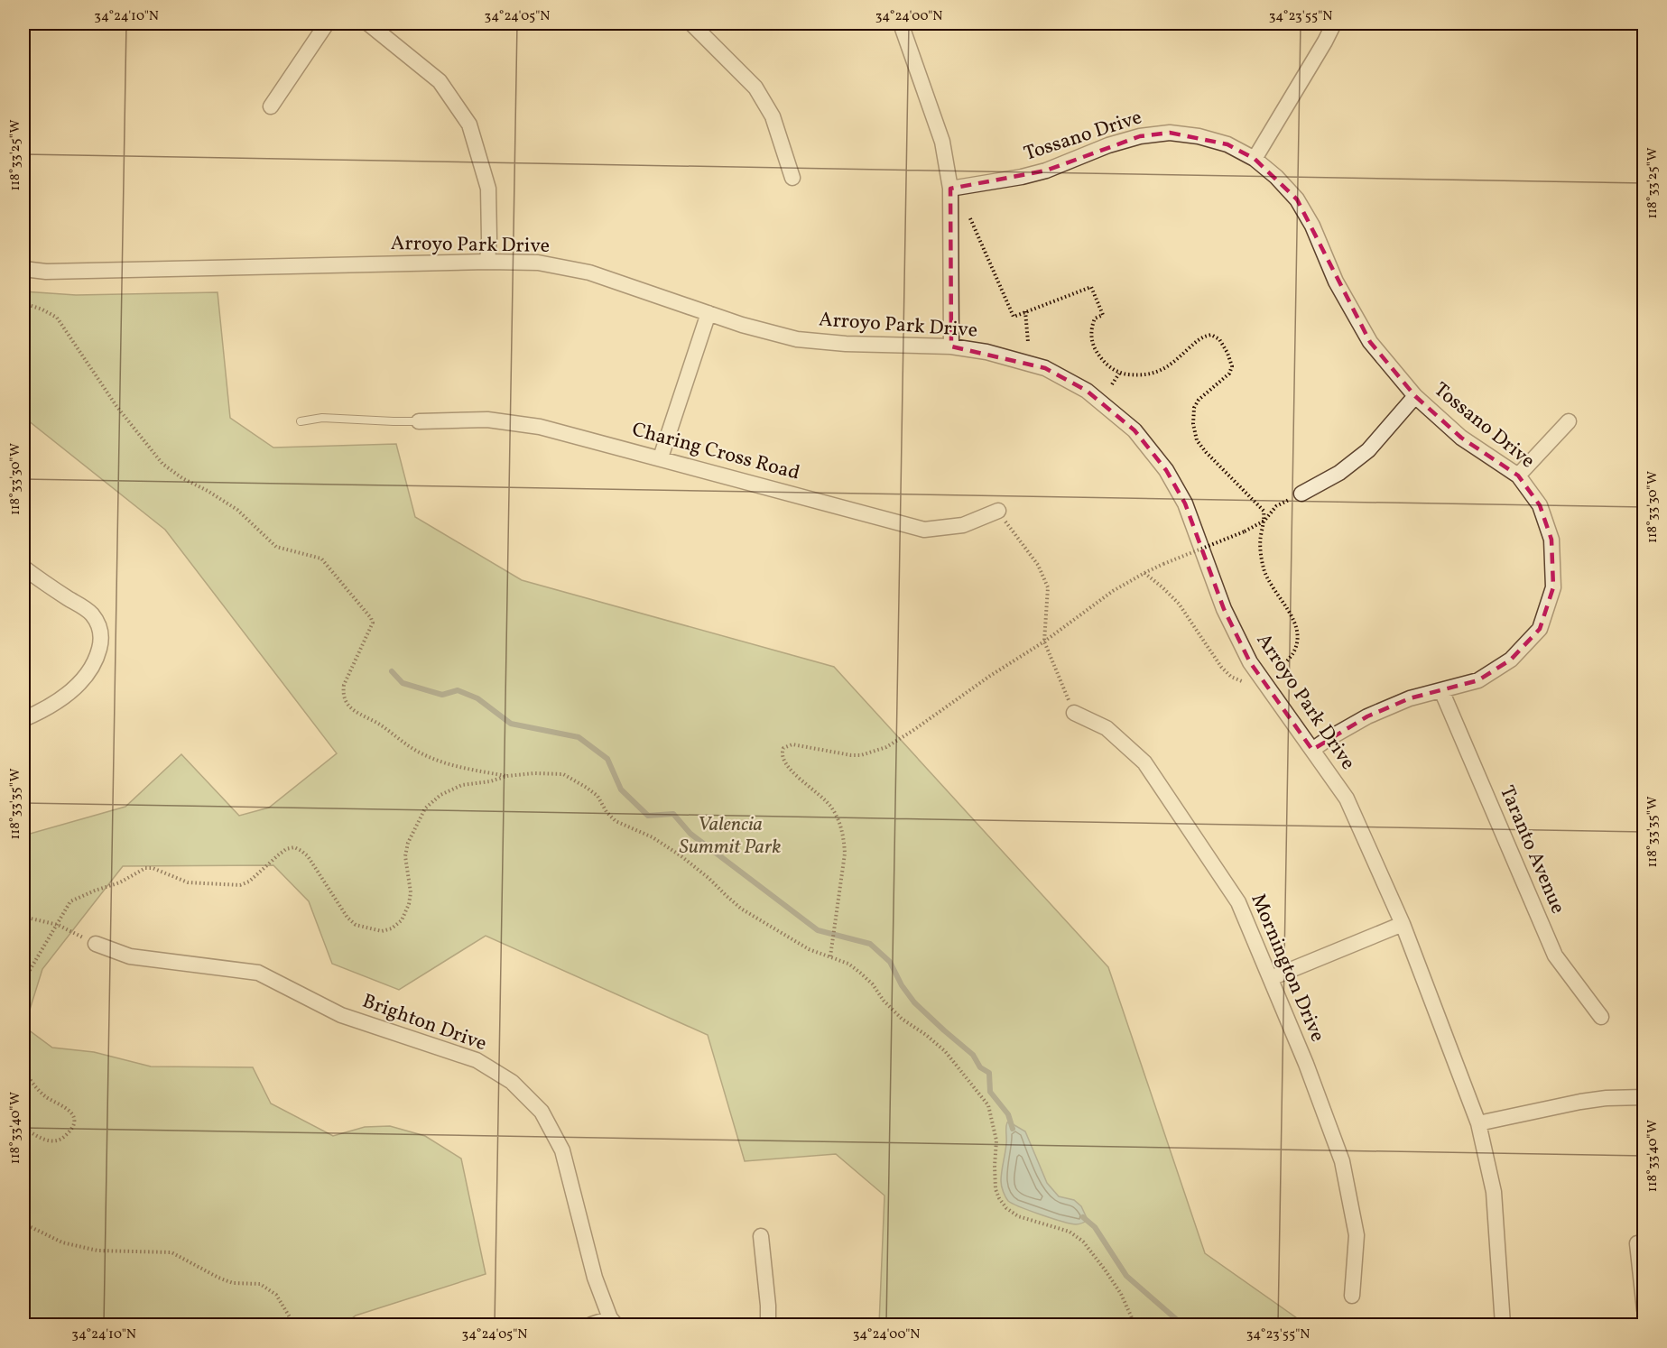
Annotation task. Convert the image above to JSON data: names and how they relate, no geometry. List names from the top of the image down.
{
  "streets": {
    "street": [
      "Tossano Drive",
      "Arroyo Park Drive",
      "Charing Cross Road",
      "Taranto Avenue",
      "Mornington Drive",
      "Brighton Drive"
    ]
  },
  "crossings": [
    ["Tossano Drive", "Arroyo Park Drive"],
    ["Tossano Drive", "Taranto Avenue"]
  ],
  "parks": ["Valencia Summit Park"],
  "coordinates": [
    "34°24'10\"N",
    "34°24'05\"N",
    "34°24'00\"N",
    "34°23'55\"N",
    "118°33'25\"W",
    "118°33'30\"W",
    "118°33'35\"W",
    "118°33'40\"W"
  ]
}
